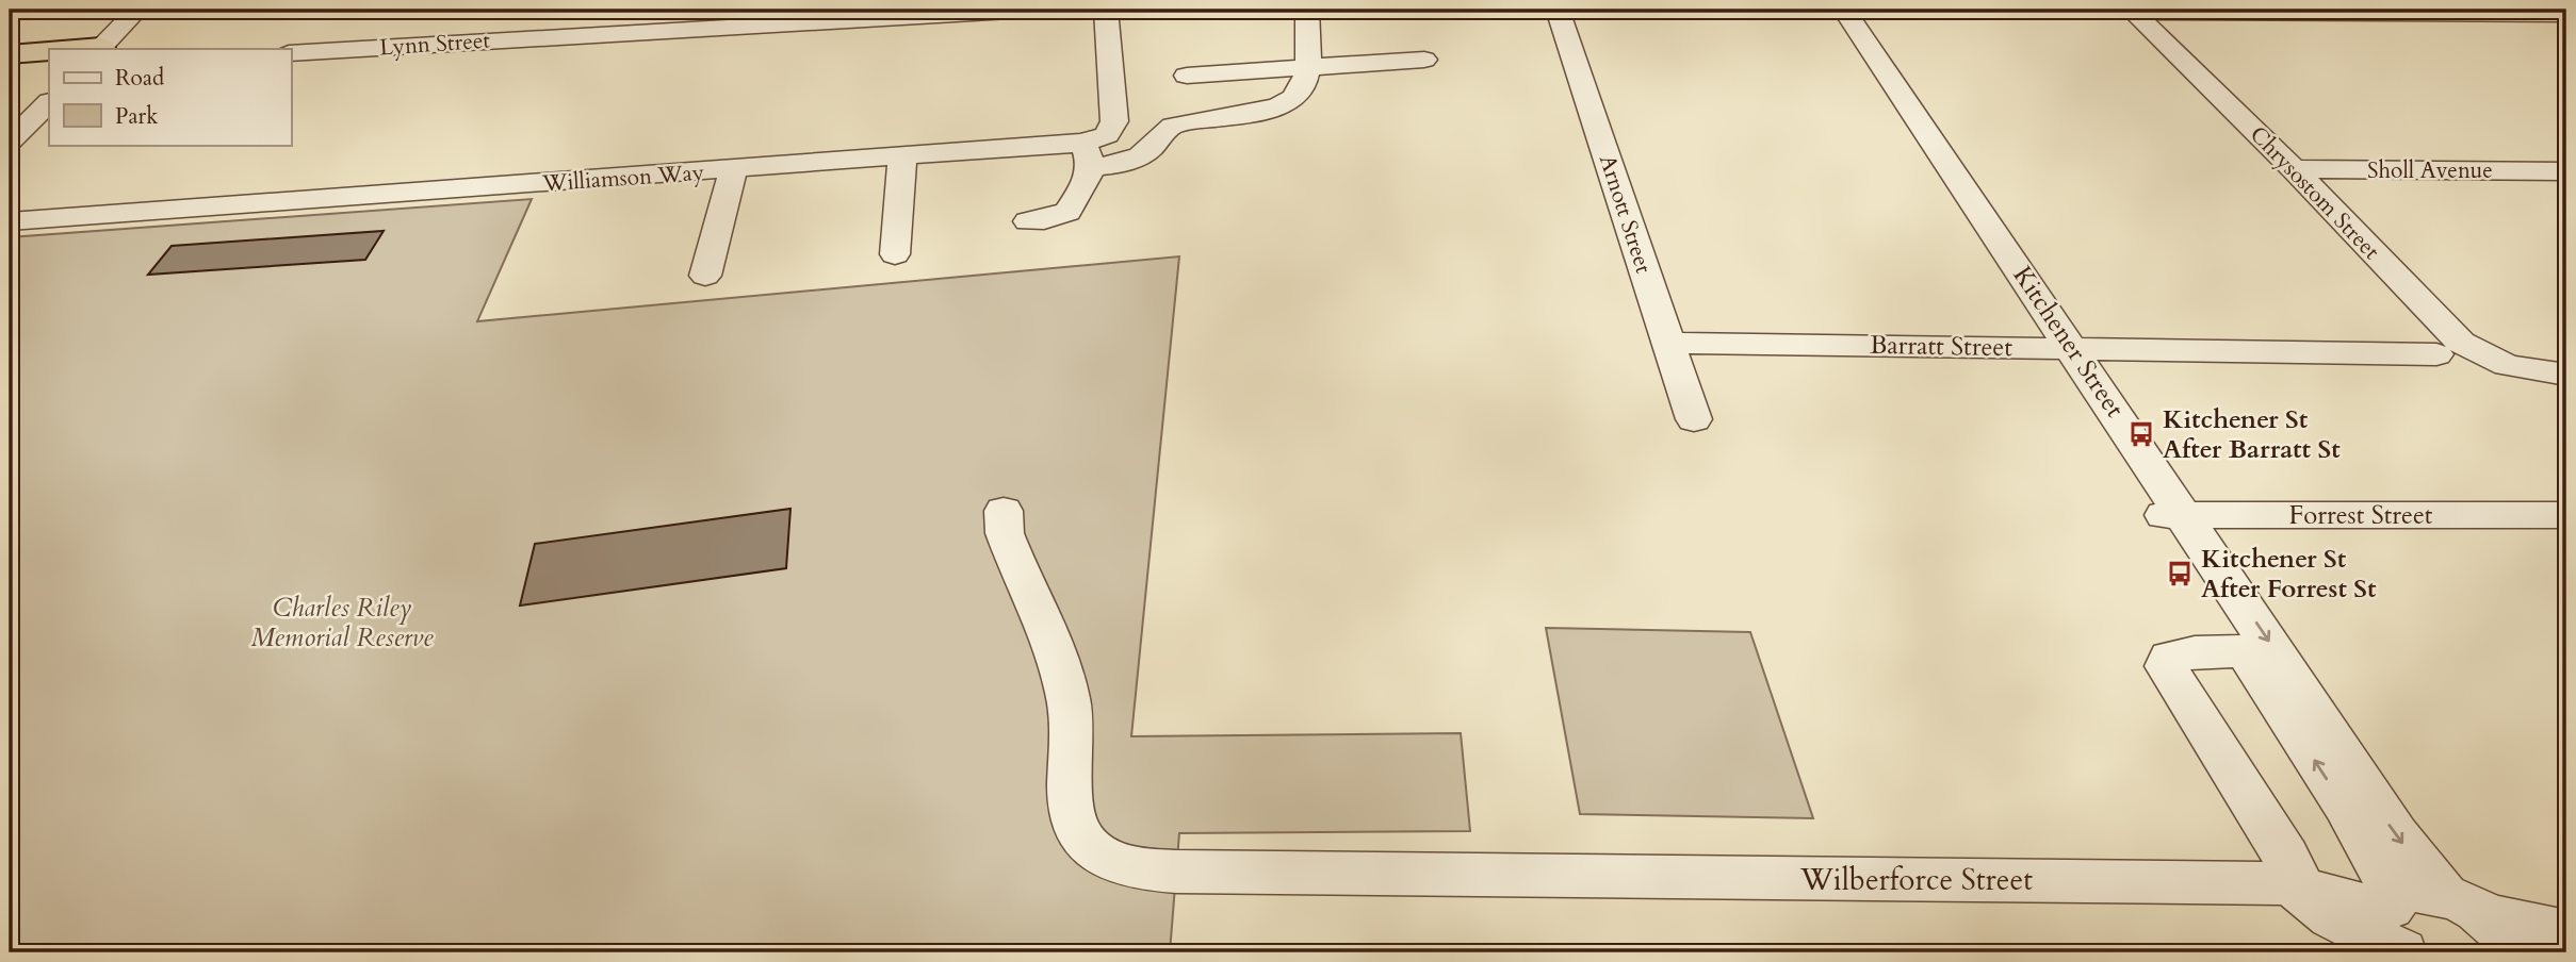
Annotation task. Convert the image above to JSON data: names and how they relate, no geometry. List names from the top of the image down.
{
  "streets": {
    "street": [
      "Lynn Street",
      "Sholl Avenue",
      "Williamson Way",
      "Chrysostom Street",
      "Arnott Street",
      "Kitchener Street",
      "Barratt Street",
      "Forrest Street",
      "Wilberforce Street"
    ]
  },
  "crossings": [
    ["Sholl Avenue", "Chrysostom Street"],
    ["Arnott Street", "Barratt Street"],
    ["Kitchener Street", "Barratt Street"],
    ["Kitchener Street", "Forrest Street"]
  ],
  "parks": ["Charles Riley Memorial Reserve"],
  "places": {
    "bus stop": ["Kitchener St After Barratt St", "Kitchener St After Forrest St"]
  },
  "legend": ["Road", "Park"]
}
